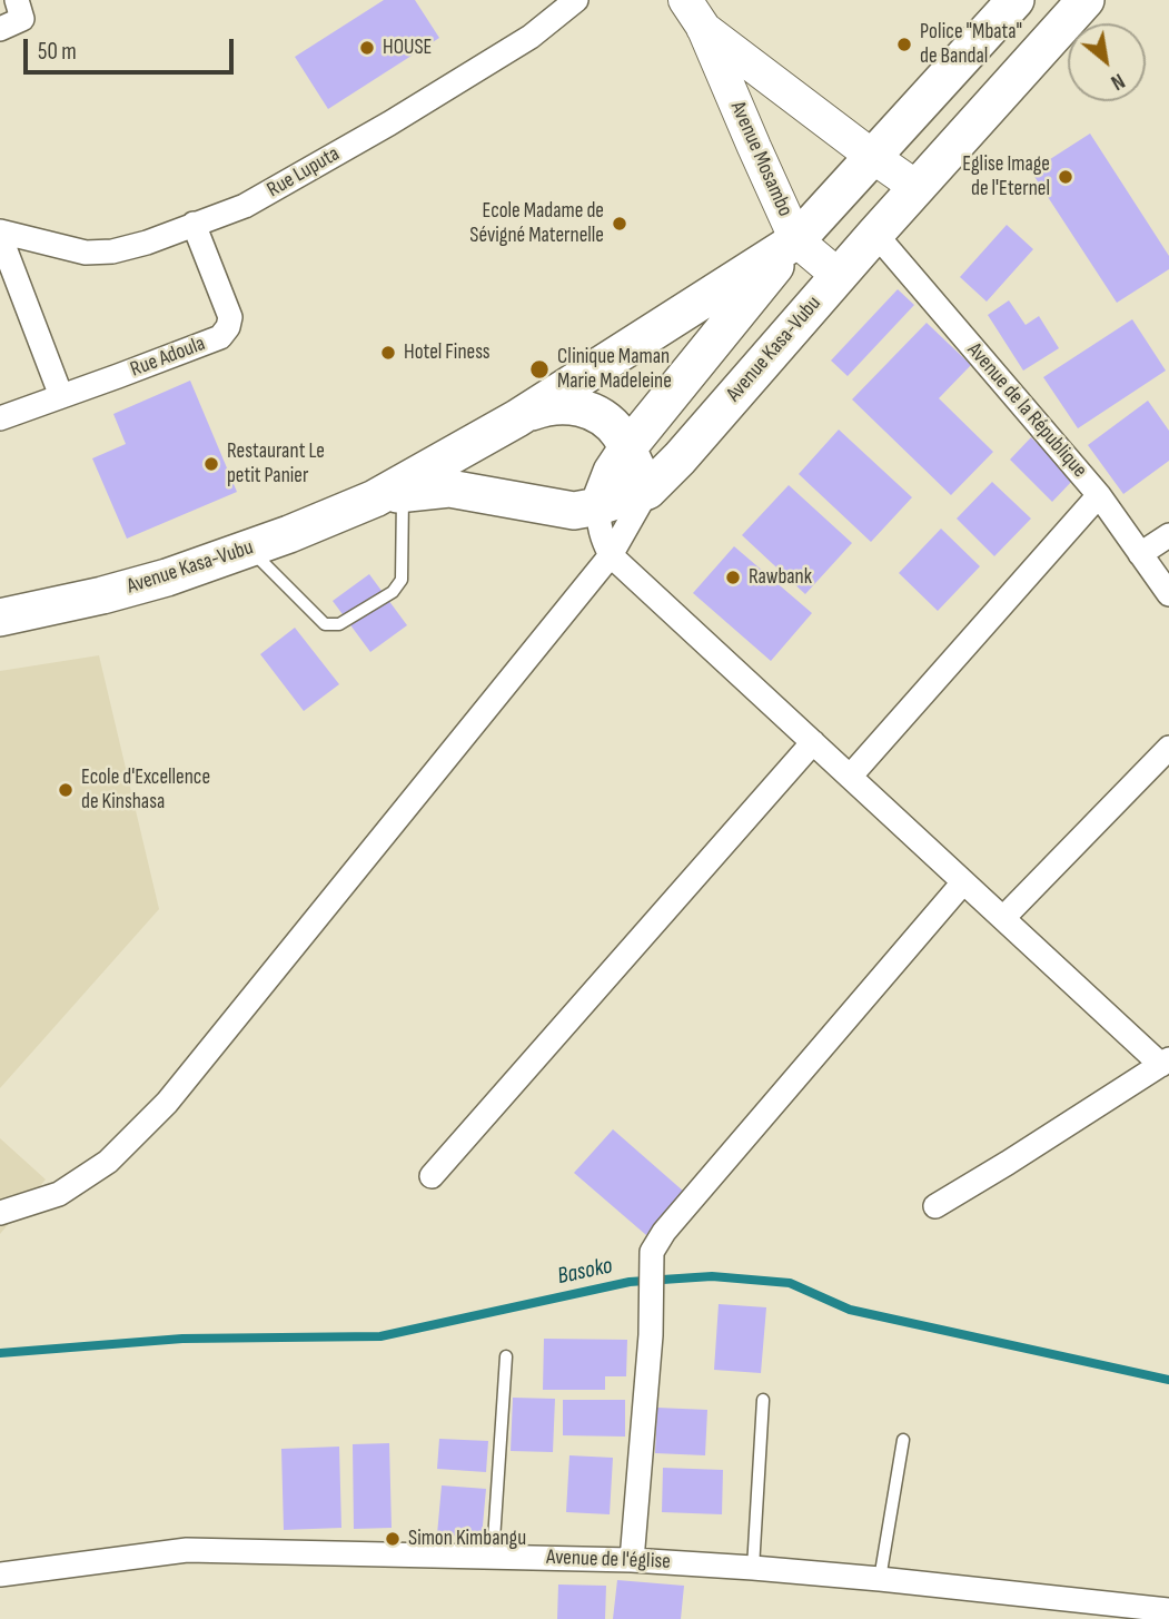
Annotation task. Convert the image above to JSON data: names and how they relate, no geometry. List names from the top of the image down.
{
  "streets": {
    "main road": ["Avenue Kasa-Vubu"],
    "street": [
      "Avenue Mosambo",
      "Rue Luputa",
      "Rue Adoula",
      "Avenue de la République",
      "Avenue de l'église"
    ]
  },
  "crossings": [
    ["Avenue Mosambo", "Avenue Kasa-Vubu"],
    ["Rue Luputa", "Rue Adoula"],
    ["Avenue Kasa-Vubu", "Avenue de la République"]
  ],
  "water": ["Basoko"],
  "places": [
    "Police \"Mbata\" de Bandal",
    "HOUSE",
    "Eglise Image de l'Eternel",
    "Ecole Madame de Sévigné Maternelle",
    "Hotel Finess",
    "Clinique Maman Marie Madeleine",
    "Restaurant Le petit Panier",
    "Rawbank",
    "Ecole d'Excellence de Kinshasa",
    "Simon Kimbangu"
  ],
  "scale_bar": "50 m",
  "north": "bottom right"
}
